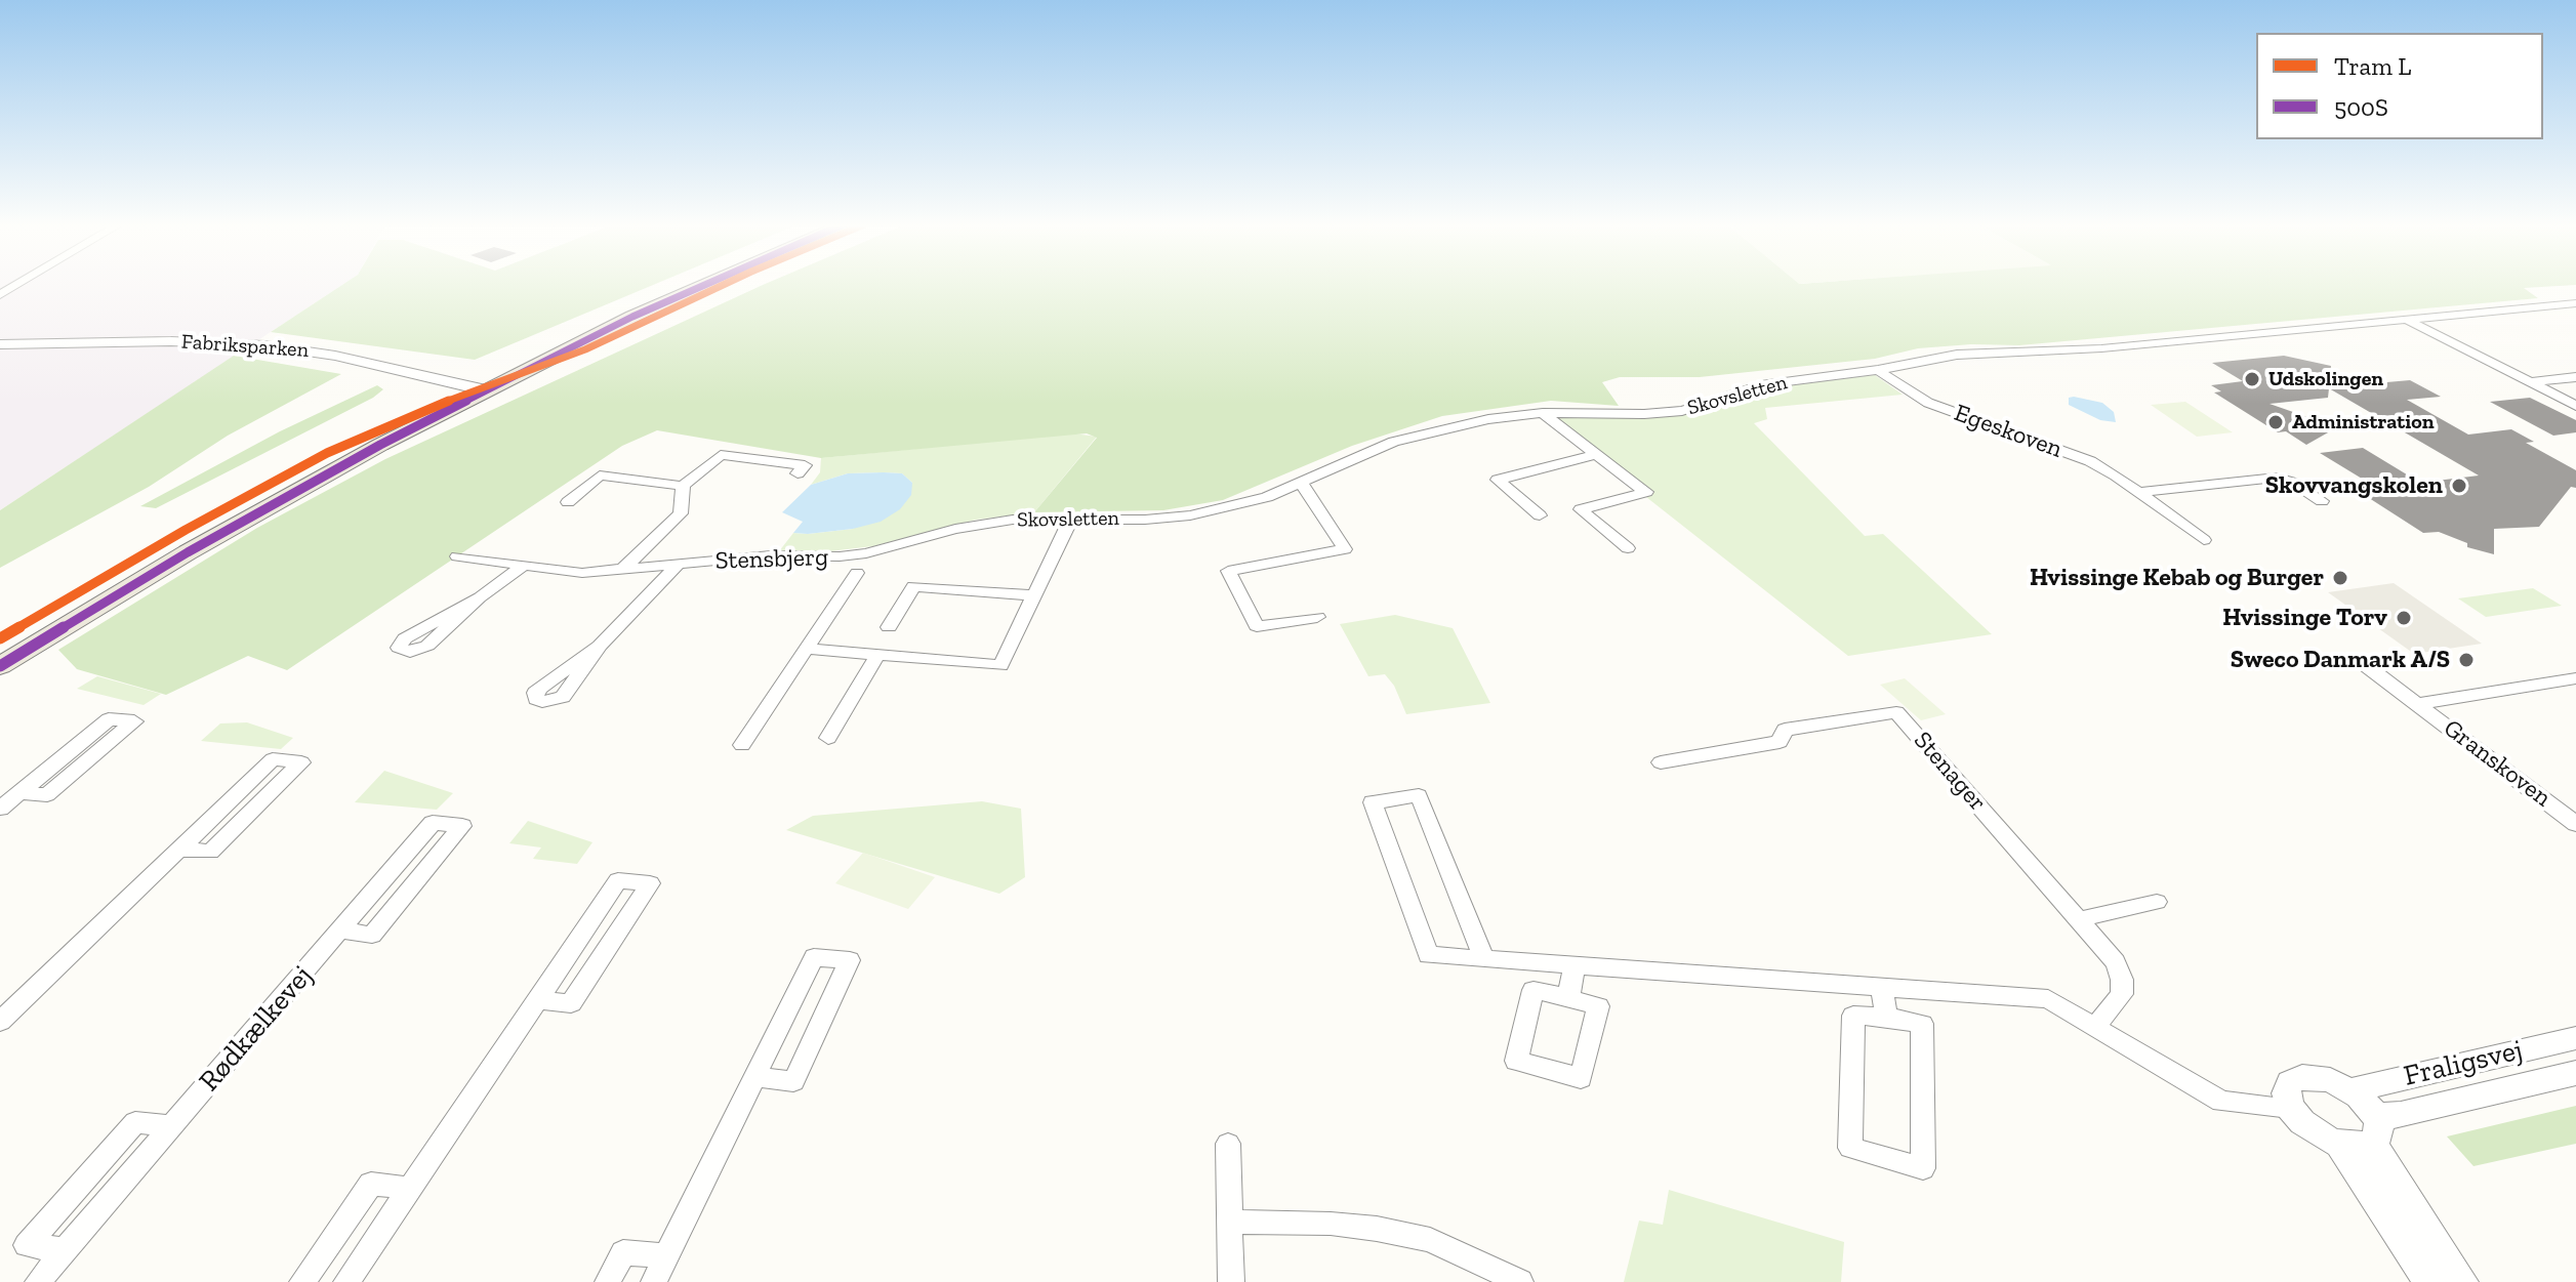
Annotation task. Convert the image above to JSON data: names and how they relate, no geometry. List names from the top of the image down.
{
  "streets": {
    "street": [
      "Fabriksparken",
      "Skovsletten",
      "Egeskoven",
      "Stensbjerg",
      "Granskoven",
      "Stenager",
      "Rødkælkevej",
      "Fraligsvej"
    ]
  },
  "crossings": [
    ["Skovsletten", "Egeskoven"],
    ["Skovsletten", "Stensbjerg"]
  ],
  "places": [
    "Udskolingen",
    "Administration",
    "Skovvangskolen",
    "Hvissinge Kebab og Burger",
    "Hvissinge Torv",
    "Sweco Danmark A/S"
  ],
  "lines": ["tram line L", "transit line 500S"],
  "legend": ["Tram L", "500S"]
}
